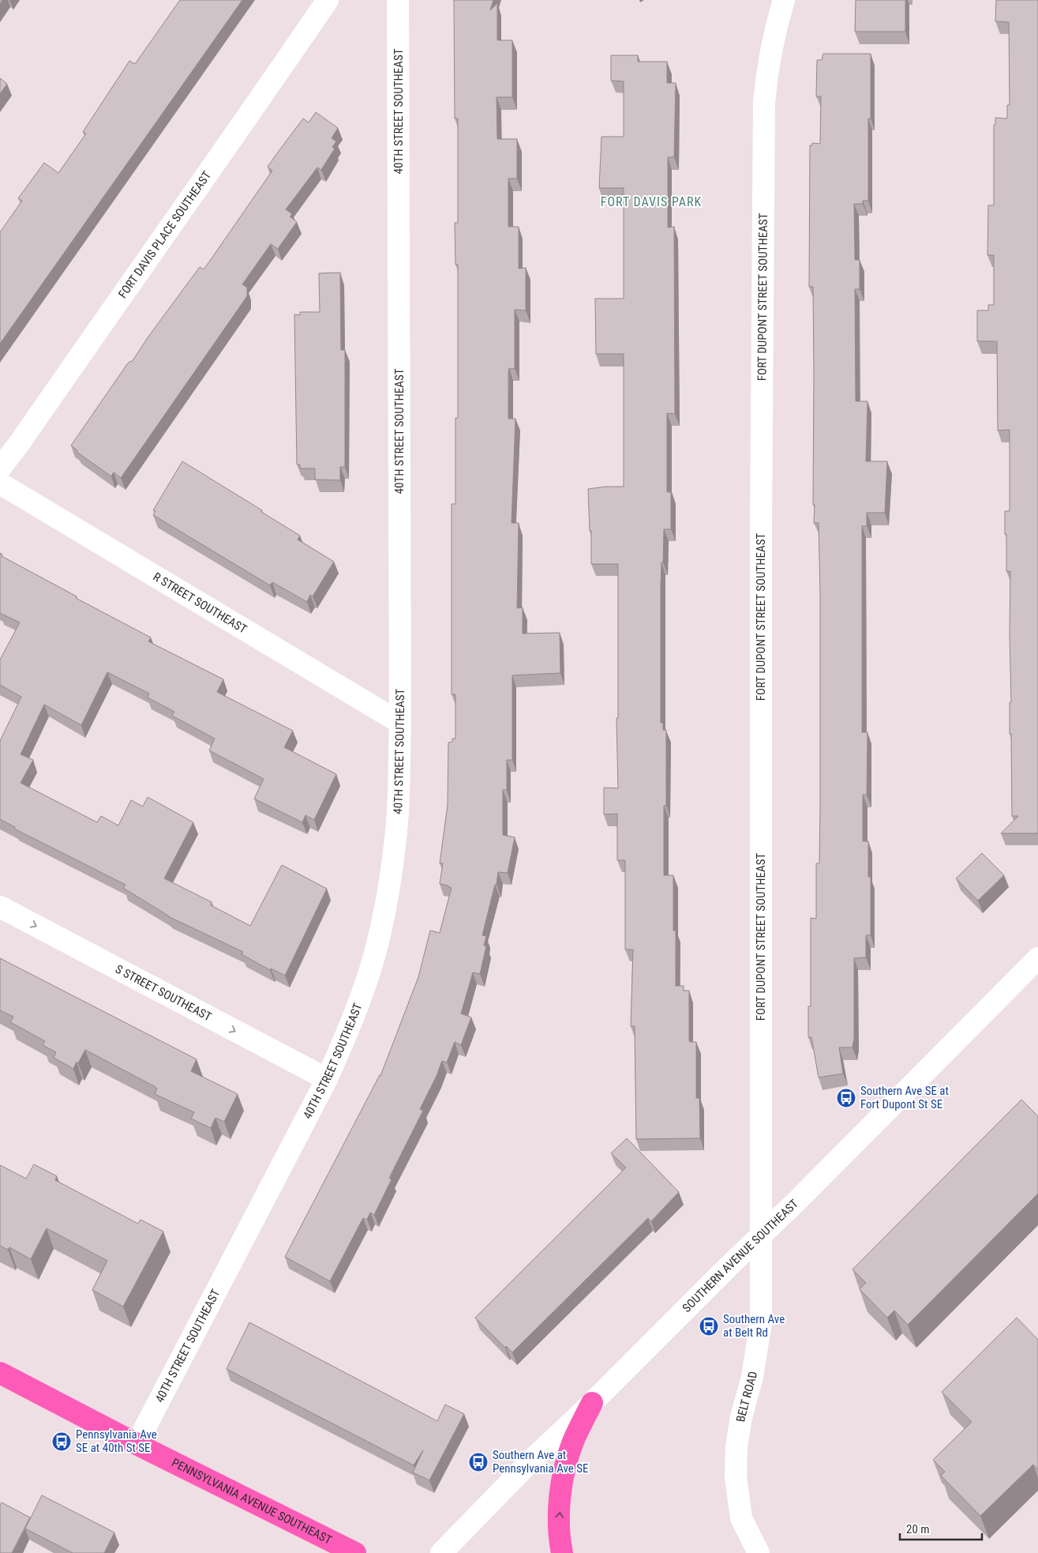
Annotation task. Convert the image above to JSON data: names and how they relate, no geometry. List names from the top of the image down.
{
  "streets": {
    "highway": ["PENNSYLVANIA AVENUE SOUTHEAST"],
    "street": [
      "40TH STREET SOUTHEAST",
      "FORT DAVIS PLACE SOUTHEAST",
      "FORT DUPONT STREET SOUTHEAST",
      "R STREET SOUTHEAST",
      "S STREET SOUTHEAST",
      "SOUTHERN AVENUE SOUTHEAST",
      "BELT ROAD"
    ]
  },
  "crossings": [
    ["40TH STREET SOUTHEAST", "R STREET SOUTHEAST"],
    ["40TH STREET SOUTHEAST", "S STREET SOUTHEAST"],
    ["40TH STREET SOUTHEAST", "PENNSYLVANIA AVENUE SOUTHEAST"],
    ["FORT DUPONT STREET SOUTHEAST", "SOUTHERN AVENUE SOUTHEAST"],
    ["FORT DUPONT STREET SOUTHEAST", "BELT ROAD"],
    ["SOUTHERN AVENUE SOUTHEAST", "BELT ROAD"]
  ],
  "one_way": ["S STREET SOUTHEAST"],
  "districts": ["FORT DAVIS PARK"],
  "places": {
    "bus stop": [
      "Southern Ave SE at Fort Dupont St SE",
      "Southern Ave at Belt Rd",
      "Pennsylvania Ave SE at 40th St SE",
      "Southern Ave at Pennsylvania Ave SE"
    ]
  },
  "scale_bar": "20 m"
}
